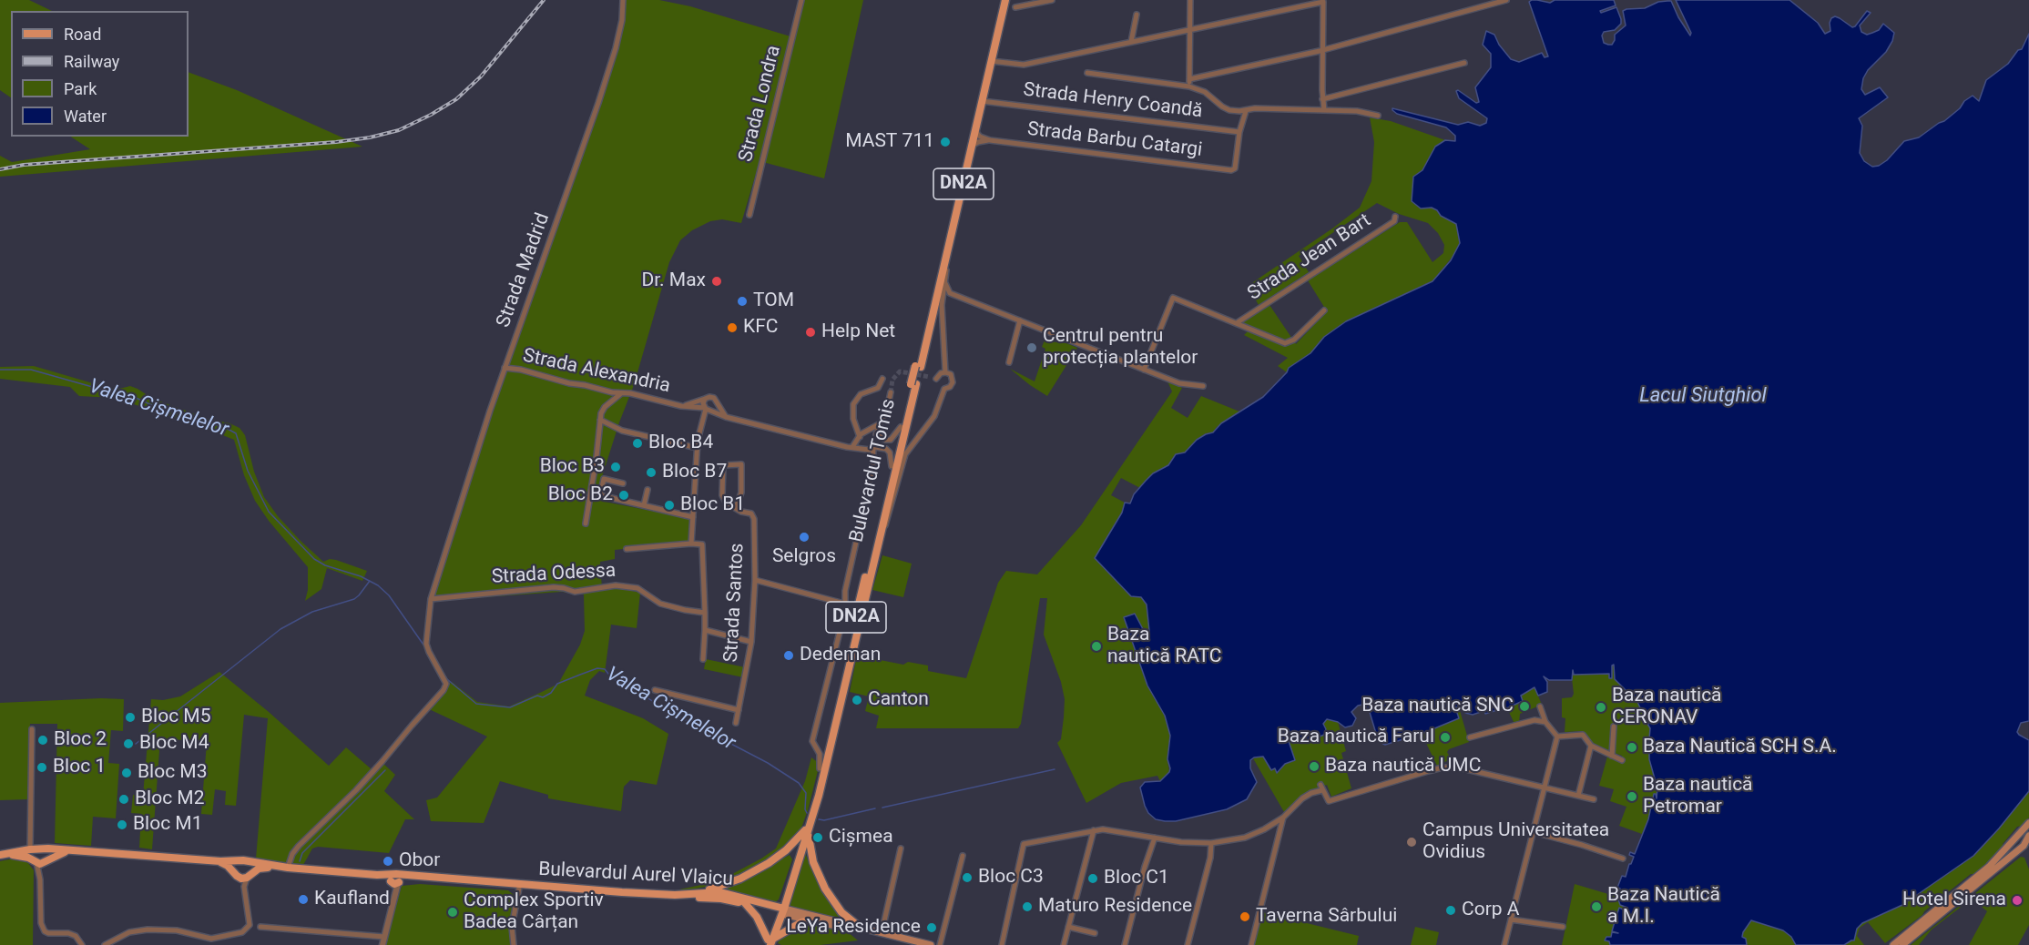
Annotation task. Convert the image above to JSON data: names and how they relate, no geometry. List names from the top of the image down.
{
  "streets": {
    "main road": ["DN2A", "Bulevardul Tomis", "Bulevardul Aurel Vlaicu"],
    "street": [
      "Strada Henry Coandă",
      "Strada Londra",
      "Strada Barbu Catargi",
      "Strada Jean Bart",
      "Strada Madrid",
      "Strada Alexandria",
      "Strada Odessa",
      "Strada Santos"
    ]
  },
  "crossings": [
    ["Strada Henry Coandă", "Strada Barbu Catargi"],
    ["Strada Henry Coandă", "Bulevardul Tomis"],
    ["Strada Barbu Catargi", "Bulevardul Tomis"],
    ["Strada Madrid", "Strada Alexandria"],
    ["Strada Madrid", "Strada Odessa"],
    ["Strada Madrid", "Bulevardul Aurel Vlaicu"],
    ["Bulevardul Tomis", "Bulevardul Aurel Vlaicu"]
  ],
  "water": ["Lacul Siutghiol", "Valea Cișmelelor"],
  "places": [
    "MAST 711",
    "Dr. Max",
    "TOM",
    "KFC",
    "Help Net",
    "Centrul pentru protecția plantelor",
    "Bloc B4",
    "Bloc B3",
    "Bloc B7",
    "Bloc B2",
    "Bloc B1",
    "Selgros",
    "Baza nautică RATC",
    "Dedeman",
    "Canton",
    "Baza nautică SNC",
    "Baza nautică CERONAV",
    "Bloc M5",
    "Baza nautică Farul",
    "Bloc 2",
    "Bloc M4",
    "Baza Nautică SCH S.A.",
    "Baza nautică UMC",
    "Bloc 1",
    "Bloc M3",
    "Baza nautică Petromar",
    "Bloc M2",
    "Bloc M1",
    "Cișmea",
    "Campus Universitatea Ovidius",
    "Obor",
    "Bloc C3",
    "Bloc C1",
    "Kaufland",
    "Hotel Sirena",
    "Maturo Residence",
    "Baza Nautică a M.I.",
    "Corp A",
    "Complex Sportiv Badea Cârțan",
    "Taverna Sârbului",
    "LeYa Residence"
  ],
  "legend": [
    "Road",
    "Railway",
    "Park",
    "Water"
  ]
}
